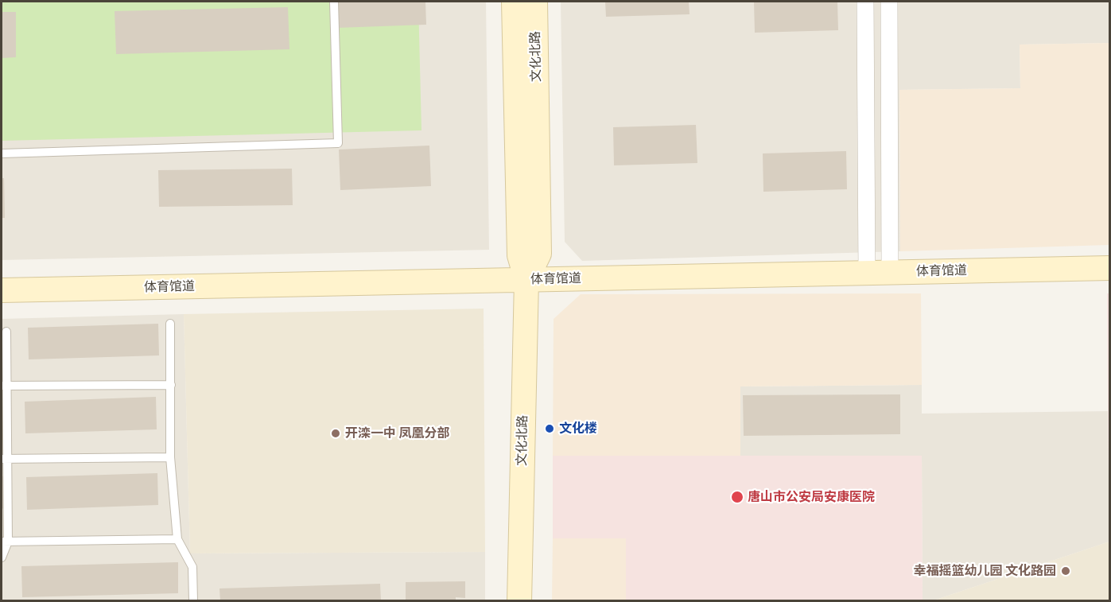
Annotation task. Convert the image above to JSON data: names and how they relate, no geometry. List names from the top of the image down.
{
  "streets": {
    "street": ["文化北路", "体育馆道"]
  },
  "crossings": [
    ["文化北路", "体育馆道"]
  ],
  "places": [
    "文化楼",
    "开滦一中 凤凰分部",
    "唐山市公安局安康医院",
    "幸福摇篮幼儿园 文化路园"
  ]
}
